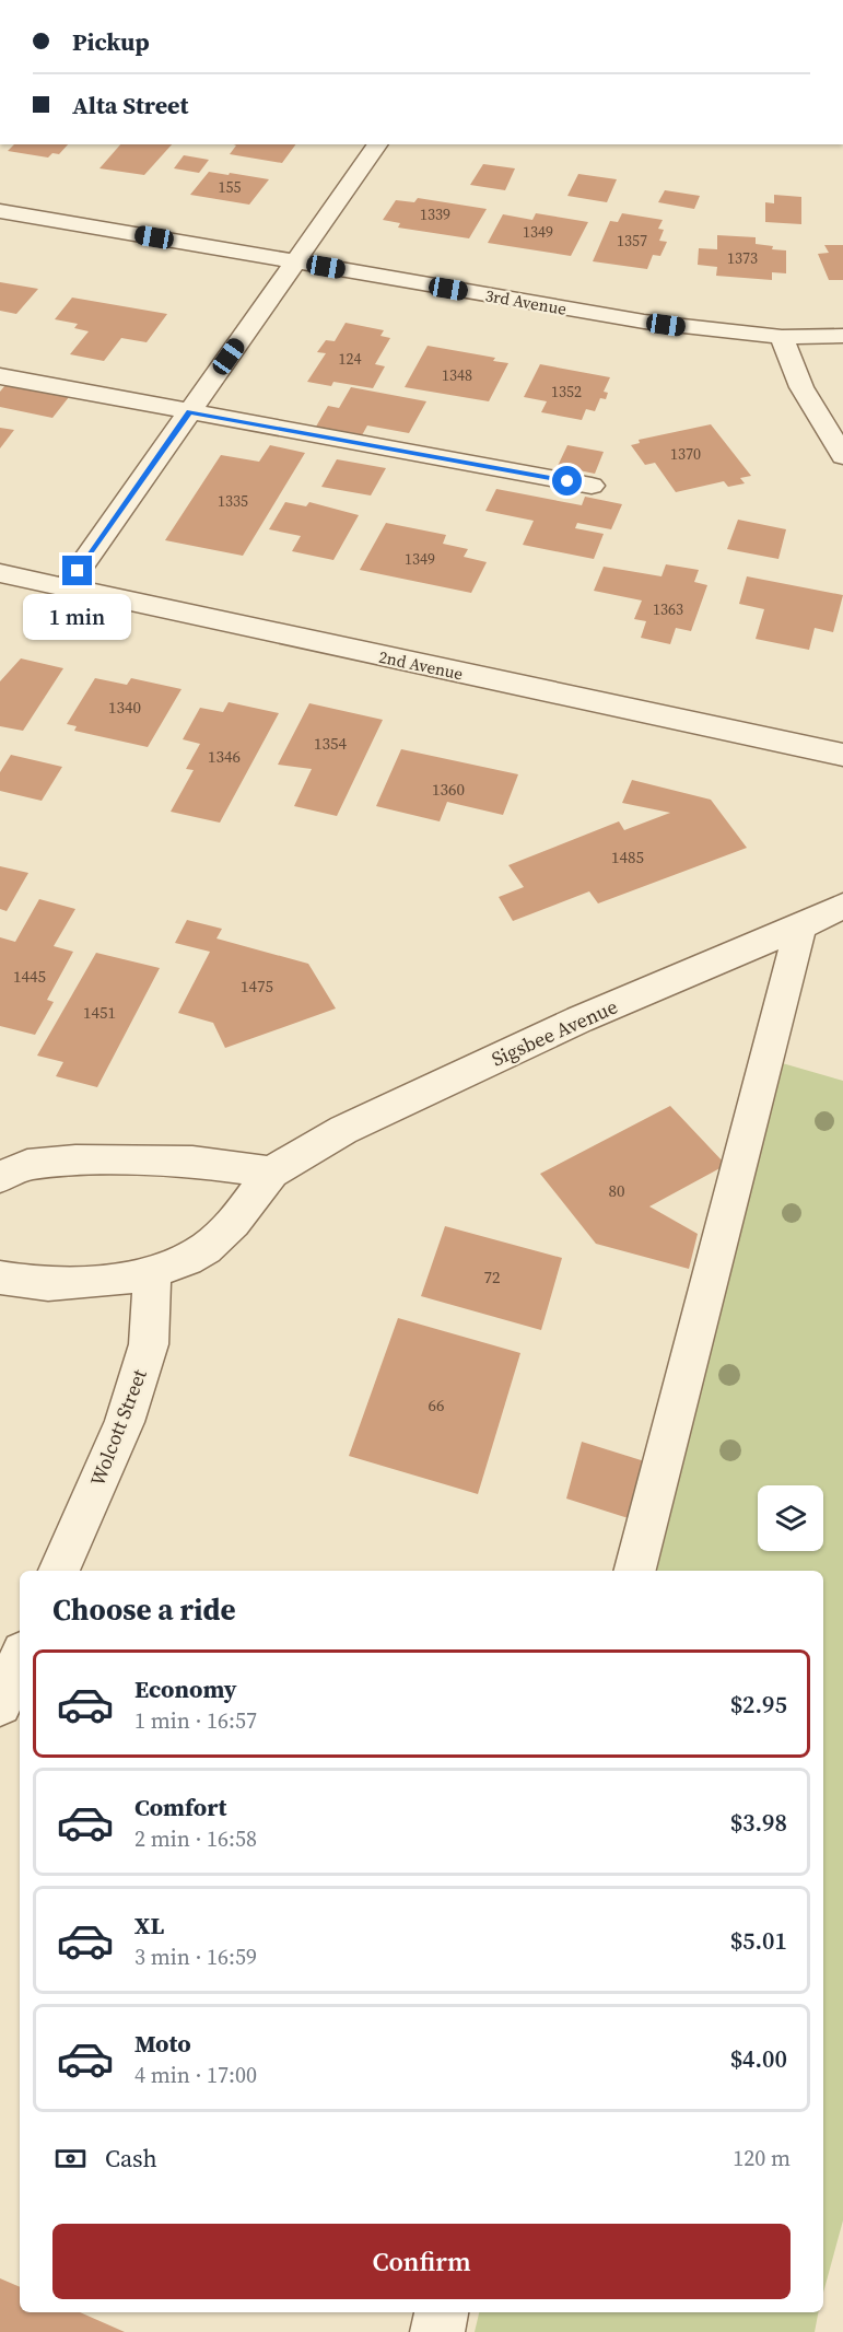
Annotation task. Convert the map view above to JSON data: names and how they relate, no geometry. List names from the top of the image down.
{
  "streets": {
    "street": [
      "3rd Avenue",
      "2nd Avenue",
      "Sigsbee Avenue",
      "Wolcott Street"
    ]
  },
  "crossings": [
    ["Sigsbee Avenue", "Wolcott Street"]
  ],
  "house_numbers": [
    "155",
    "1339",
    "1349",
    "1357",
    "1373",
    "124",
    "1348",
    "1352",
    "1370",
    "1335",
    "1349",
    "1363",
    "1340",
    "1354",
    "1346",
    "1360",
    "1485",
    "1445",
    "1475",
    "1451",
    "80",
    "72",
    "66"
  ],
  "page": {
    "banner": ["Pickup", "Alta Street"],
    "bubble": "1 min",
    "heading": "Choose a ride",
    "list": [
      {
        "name": "Economy",
        "note": "1 min · 16:57",
        "value": "$2.95"
      },
      {
        "name": "Comfort",
        "note": "2 min · 16:58",
        "value": "$3.98"
      },
      {
        "name": "XL",
        "note": "3 min · 16:59",
        "value": "$5.01"
      },
      {
        "name": "Moto",
        "note": "4 min · 17:00",
        "value": "$4.00"
      }
    ],
    "pay": ["Cash", "120 m"],
    "buttons": "Confirm"
  }
}
